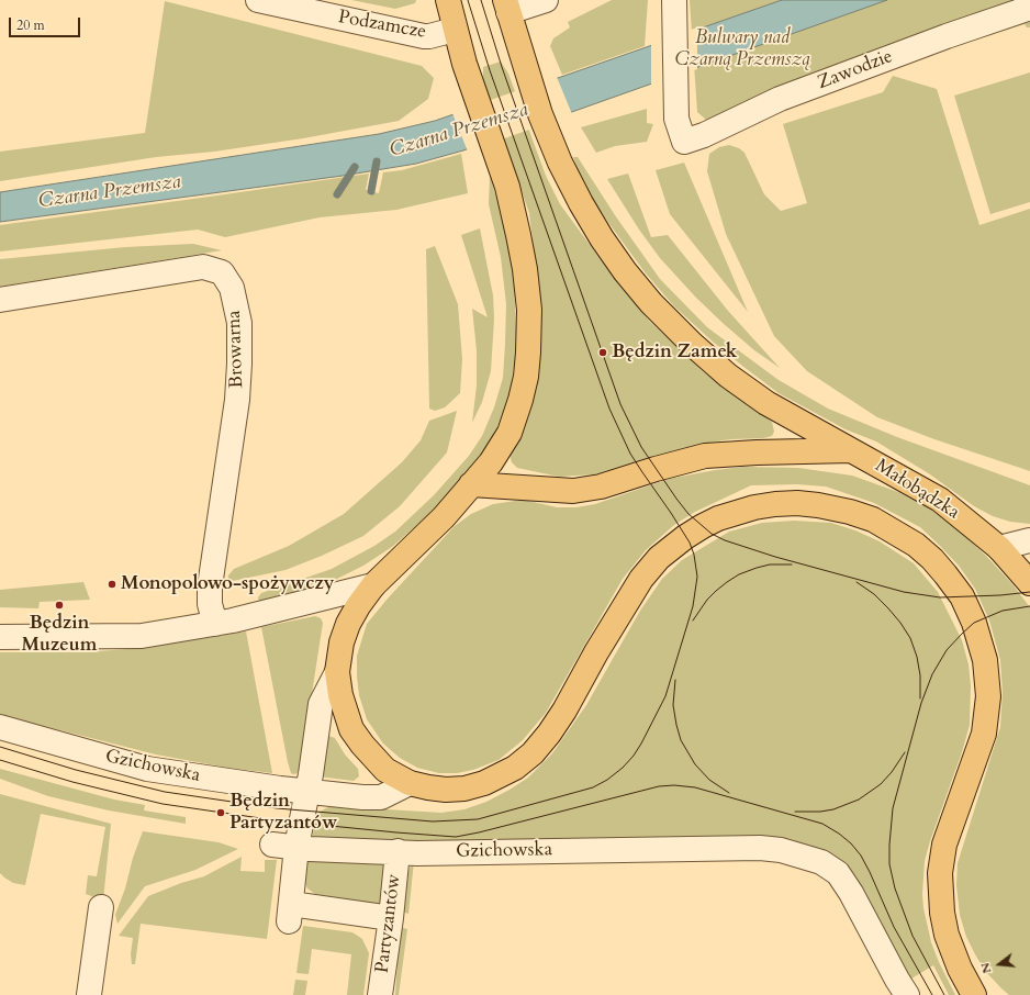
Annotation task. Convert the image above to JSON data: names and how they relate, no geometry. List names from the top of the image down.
{
  "streets": {
    "main road": ["Małobądzka"],
    "street": [
      "Podzamcze",
      "Zawodzie",
      "Browarna",
      "Gzichowska",
      "Partyzantów"
    ]
  },
  "crossings": [
    ["Gzichowska", "Partyzantów"]
  ],
  "water": ["Czarna Przemsza"],
  "parks": ["Bulwary nad Czarną Przemszą"],
  "places": [
    "Będzin Zamek",
    "Monopolowo-spożywczy",
    "Będzin Muzeum",
    "Będzin Partyzantów"
  ],
  "scale_bar": "20 m",
  "north": "left"
}
